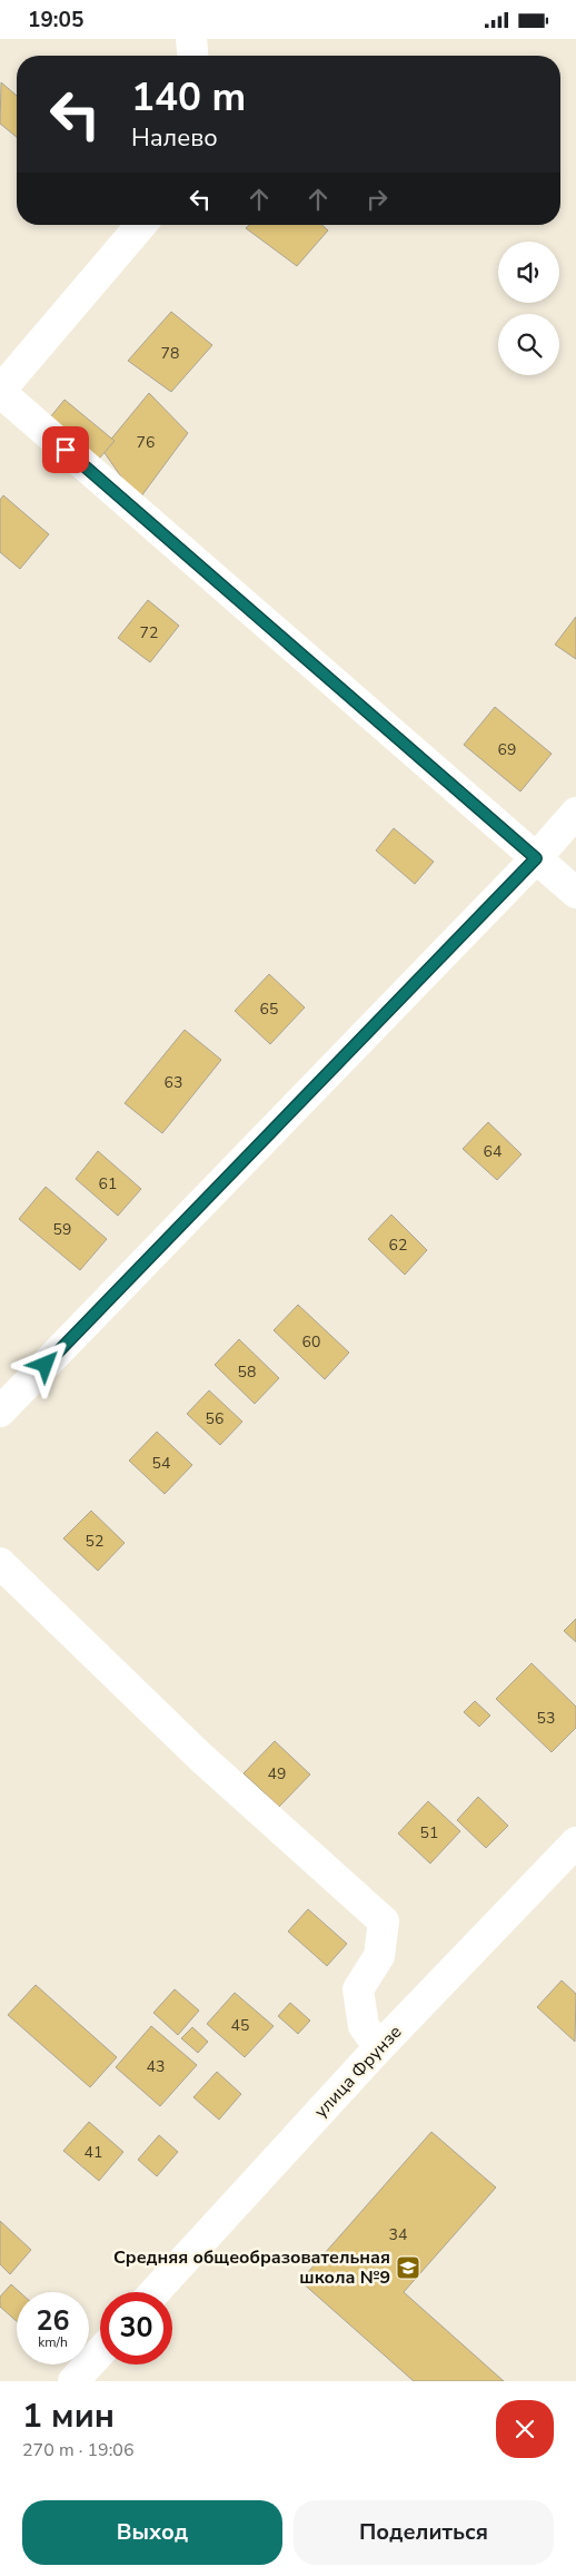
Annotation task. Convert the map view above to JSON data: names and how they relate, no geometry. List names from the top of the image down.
{
  "streets": {
    "street": ["улица Фрунзе"]
  },
  "places": {
    "school or university": ["Средняя общеобразовательная школа №9"]
  },
  "house_numbers": [
    "78",
    "76",
    "72",
    "69",
    "65",
    "63",
    "64",
    "61",
    "59",
    "62",
    "60",
    "58",
    "56",
    "54",
    "52",
    "53",
    "49",
    "51",
    "45",
    "43",
    "41",
    "34"
  ],
  "page": {
    "status": "19:05",
    "turn": ["140 m", "Налево"],
    "speed": "26 km/h",
    "limit": "30",
    "heading": ["1 мин", "270 m · 19:06"],
    "buttons": ["Выход", "Поделиться"]
  }
}
